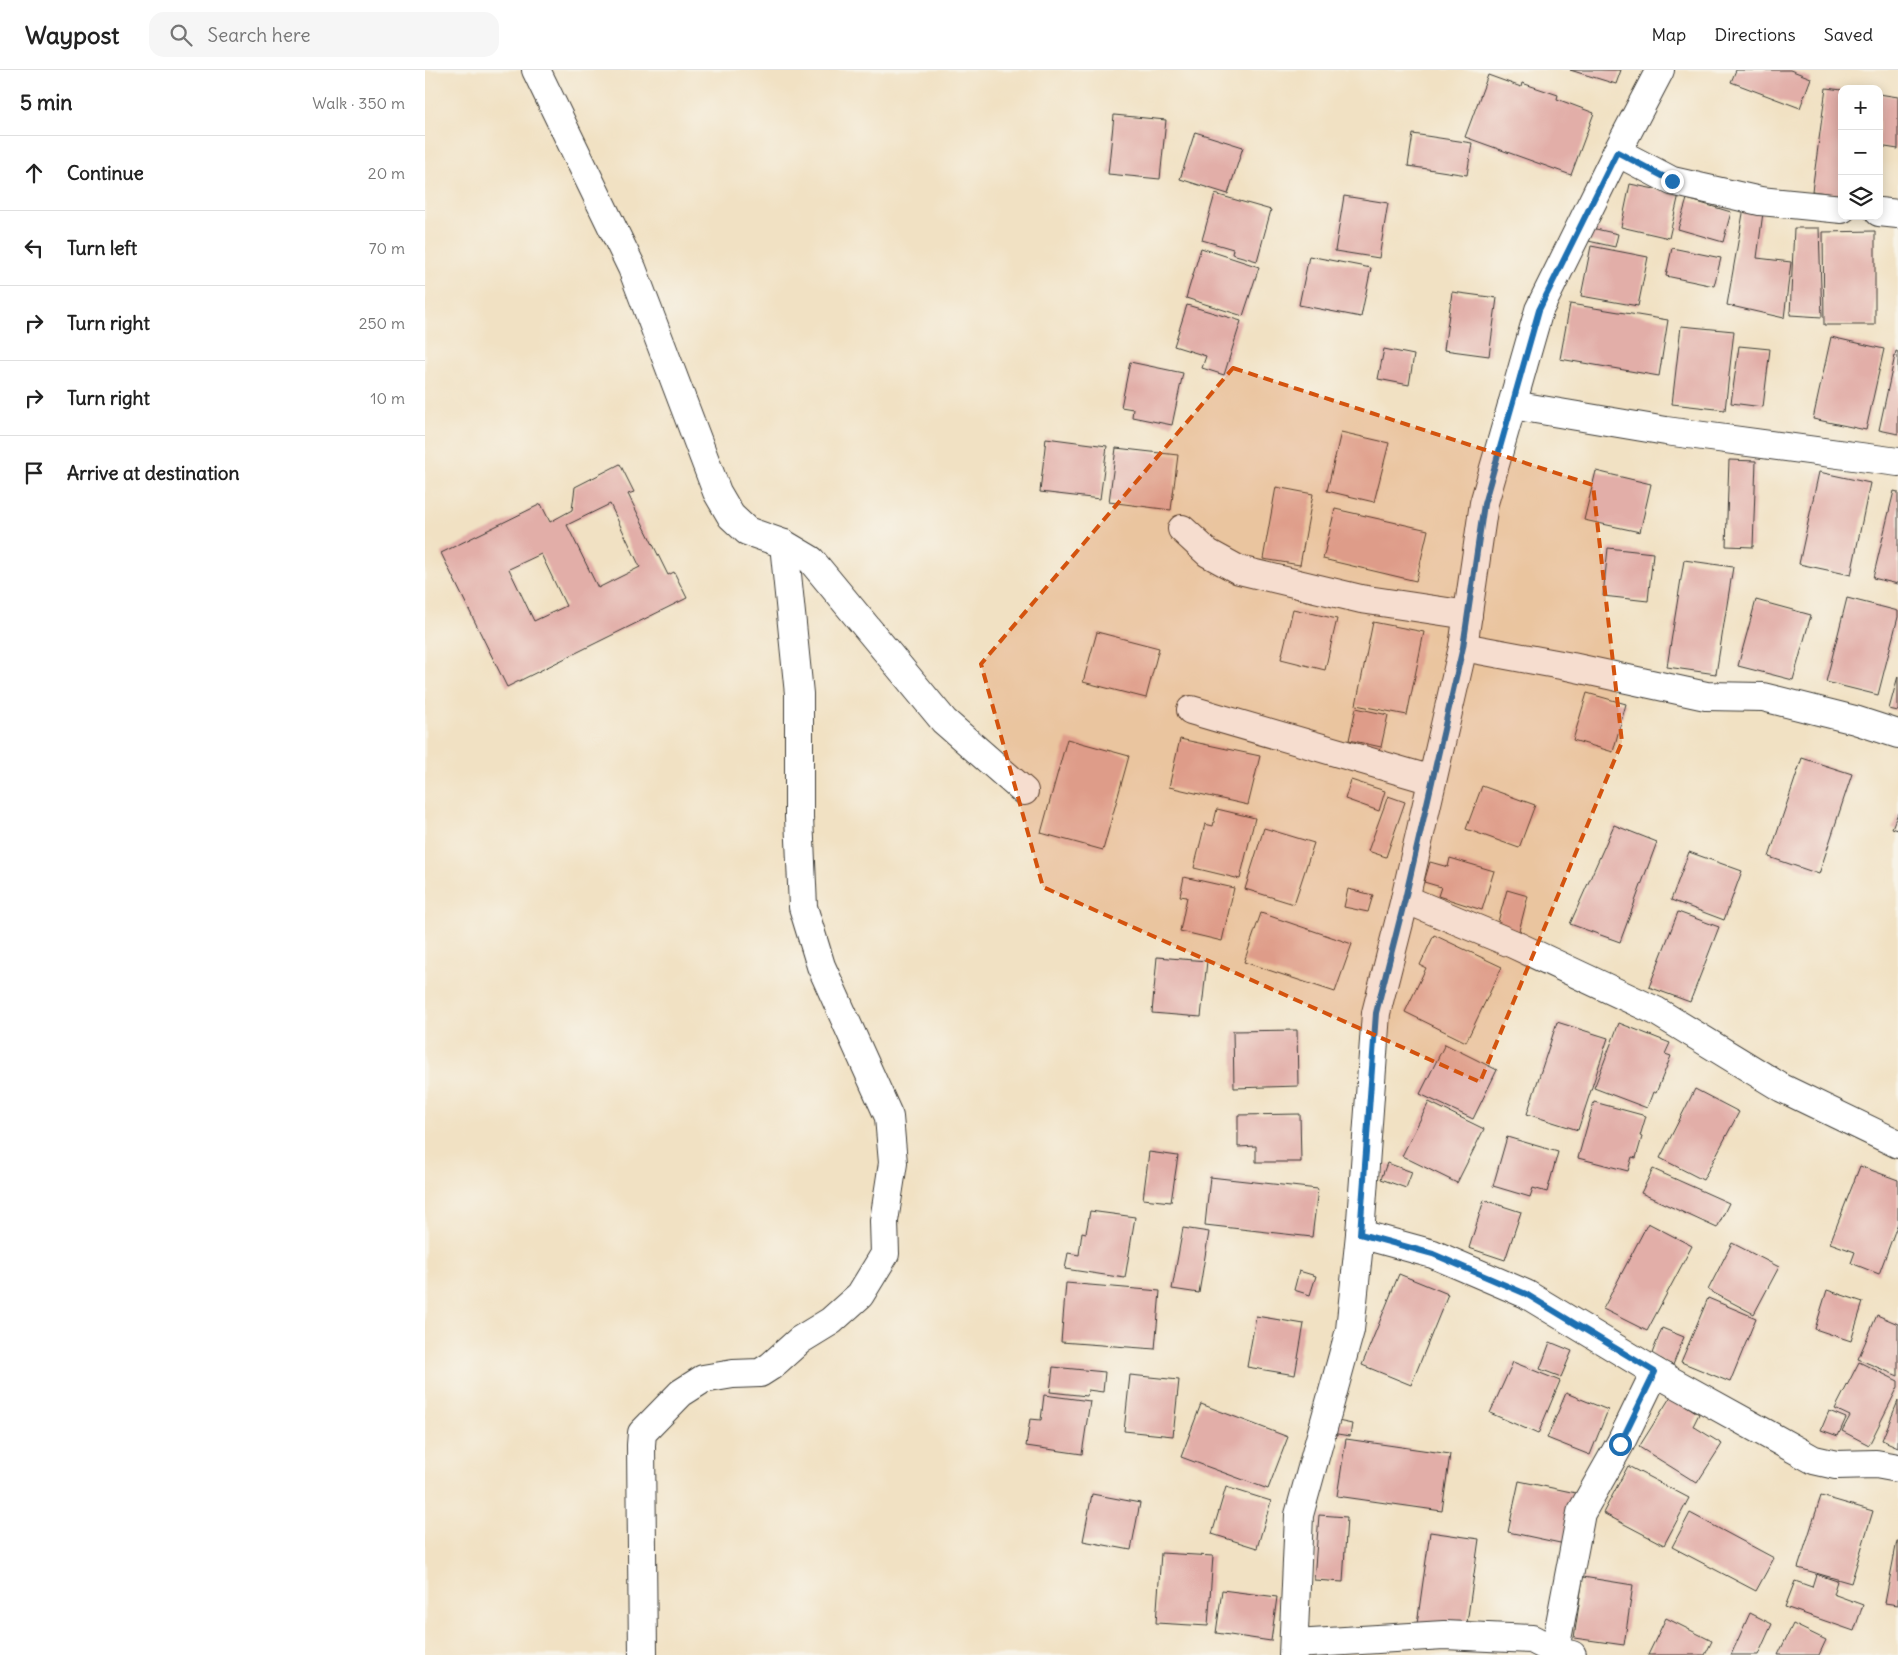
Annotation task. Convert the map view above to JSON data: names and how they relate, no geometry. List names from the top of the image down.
{
  "page": {
    "header": "Waypost",
    "search": "Search here",
    "nav": ["Map", "Directions", "Saved"],
    "heading": ["5 min", "Walk · 350 m"],
    "map_buttons": ["+", "−"],
    "list": [
      ["Continue", "20 m"],
      ["Turn left", "70 m"],
      ["Turn right", "250 m"],
      ["Turn right", "10 m"],
      "Arrive at destination"
    ]
  }
}
